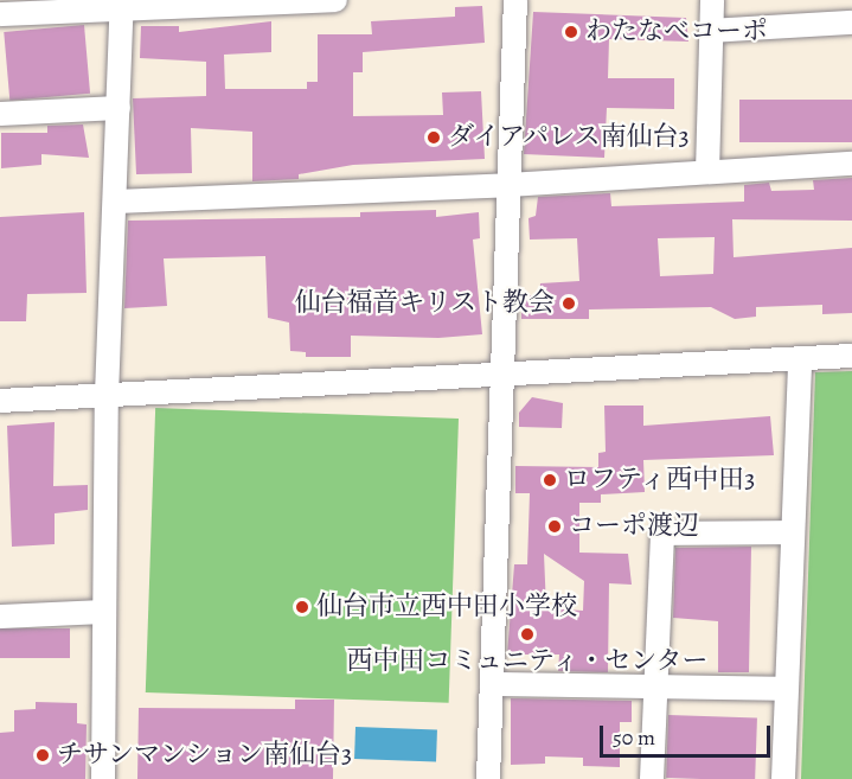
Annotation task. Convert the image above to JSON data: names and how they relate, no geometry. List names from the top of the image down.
{
  "places": [
    "わたなべコーポ",
    "ダイアパレス南仙台3",
    "仙台福音キリスト教会",
    "ロフティ西中田3",
    "コーポ渡辺",
    "仙台市立西中田小学校",
    "西中田コミュニティ・センター",
    "チサンマンション南仙台3"
  ],
  "scale_bar": "50 m"
}
